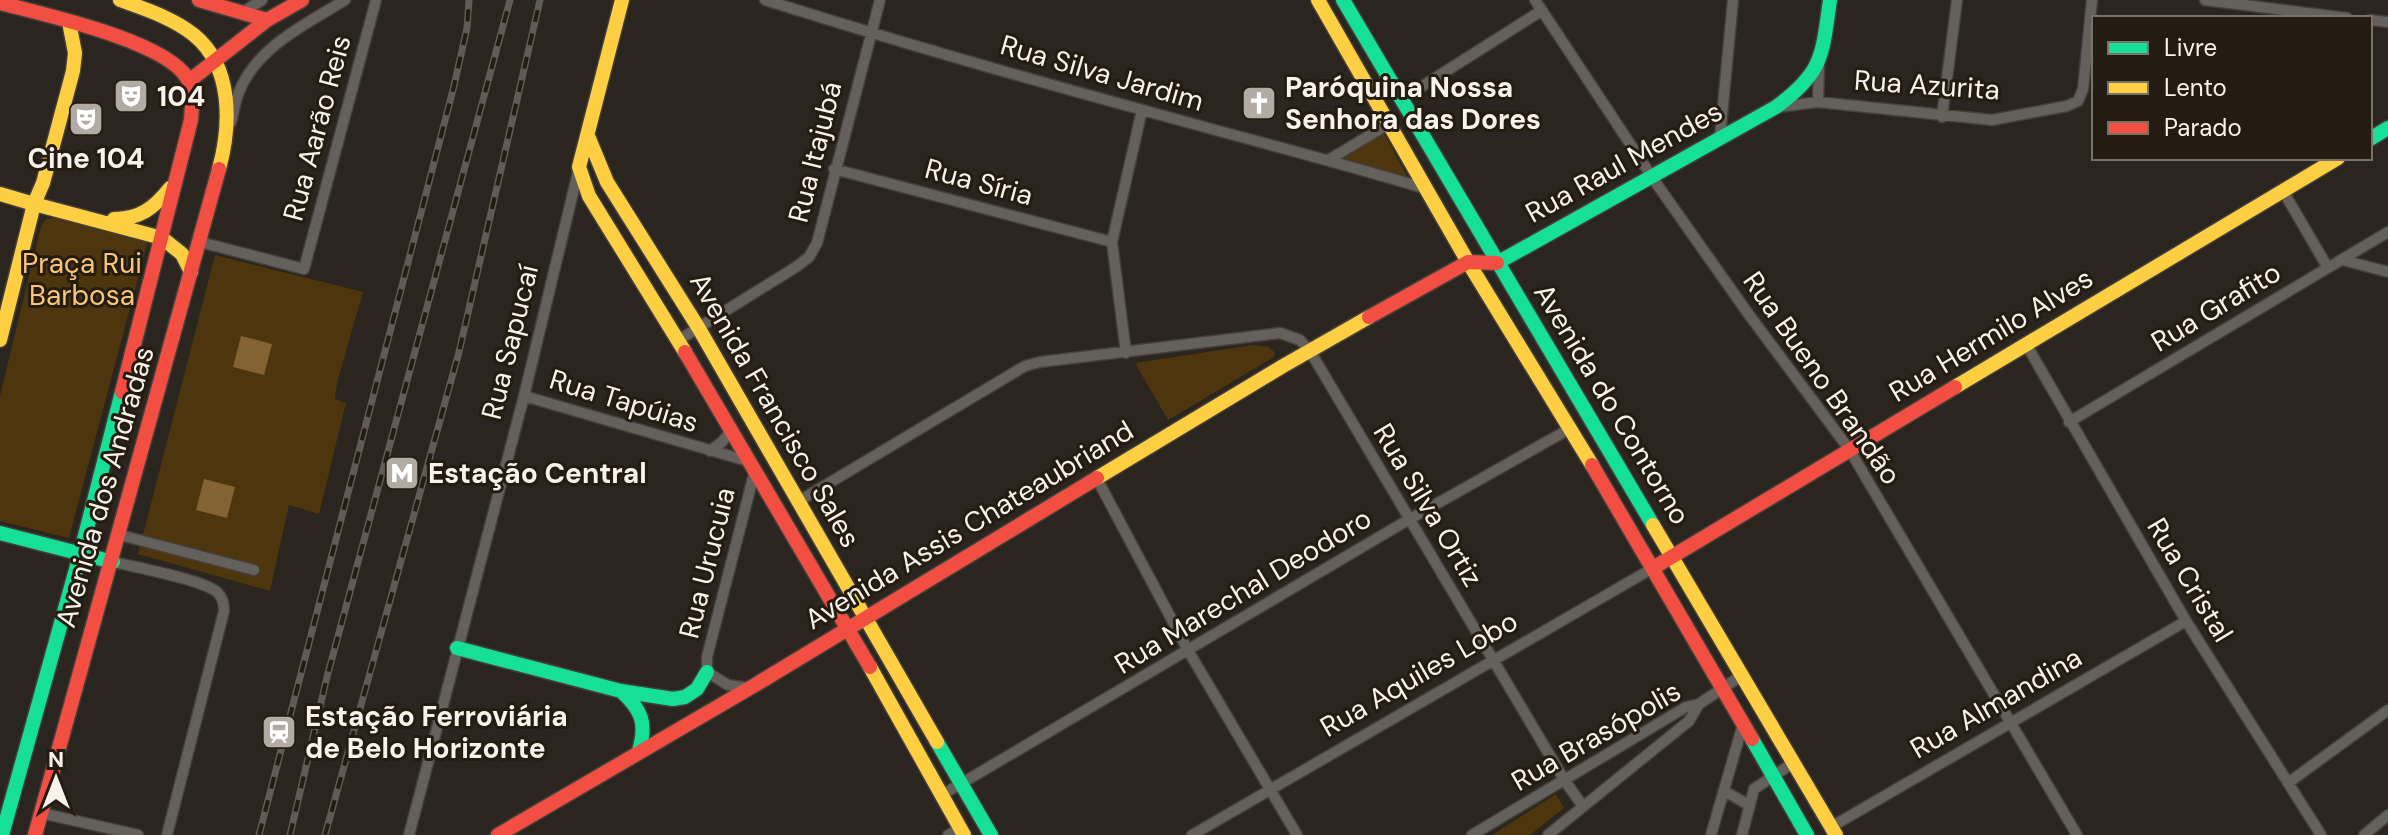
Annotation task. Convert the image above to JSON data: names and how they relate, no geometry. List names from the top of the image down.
{
  "streets": {
    "street": [
      "Rua Silva Jardim",
      "Rua Azurita",
      "Rua Aarão Reis",
      "Rua Itajubá",
      "Rua Raul Mendes",
      "Rua Síria",
      "Rua Grafito",
      "Rua Hermilo Alves",
      "Rua Sapucaí",
      "Rua Bueno Brandão",
      "Rua Tapúias",
      "Avenida do Contorno",
      "Avenida Francisco Sales",
      "Avenida dos Andradas",
      "Rua Silva Ortiz",
      "Avenida Assis Chateaubriand",
      "Rua Urucuia",
      "Rua Cristal",
      "Rua Marechal Deodoro",
      "Rua Aquiles Lobo",
      "Rua Almandina",
      "Rua Brasópolis"
    ]
  },
  "crossings": [
    ["Rua Silva Jardim", "Rua Itajubá"],
    ["Rua Silva Jardim", "Avenida do Contorno"],
    ["Rua Azurita", "Rua Raul Mendes"],
    ["Rua Aarão Reis", "Avenida dos Andradas"],
    ["Rua Itajubá", "Rua Síria"],
    ["Rua Itajubá", "Avenida Francisco Sales"],
    ["Rua Raul Mendes", "Rua Bueno Brandão"],
    ["Rua Raul Mendes", "Avenida do Contorno"],
    ["Rua Grafito", "Rua Cristal"],
    ["Rua Hermilo Alves", "Rua Bueno Brandão"],
    ["Rua Hermilo Alves", "Avenida do Contorno"],
    ["Rua Hermilo Alves", "Rua Cristal"],
    ["Rua Hermilo Alves", "Rua Aquiles Lobo"],
    ["Rua Sapucaí", "Rua Tapúias"],
    ["Rua Sapucaí", "Avenida Francisco Sales"],
    ["Rua Bueno Brandão", "Rua Almandina"],
    ["Rua Tapúias", "Avenida Francisco Sales"],
    ["Rua Tapúias", "Rua Urucuia"],
    ["Avenida do Contorno", "Avenida Assis Chateaubriand"],
    ["Avenida do Contorno", "Rua Marechal Deodoro"],
    ["Avenida do Contorno", "Rua Aquiles Lobo"],
    ["Avenida do Contorno", "Rua Almandina"],
    ["Avenida do Contorno", "Rua Brasópolis"],
    ["Avenida Francisco Sales", "Avenida Assis Chateaubriand"],
    ["Avenida Francisco Sales", "Rua Urucuia"],
    ["Avenida Francisco Sales", "Rua Marechal Deodoro"],
    ["Rua Silva Ortiz", "Avenida Assis Chateaubriand"],
    ["Rua Silva Ortiz", "Rua Marechal Deodoro"],
    ["Rua Silva Ortiz", "Rua Aquiles Lobo"],
    ["Rua Silva Ortiz", "Rua Brasópolis"],
    ["Avenida Assis Chateaubriand", "Rua Urucuia"],
    ["Rua Cristal", "Rua Almandina"]
  ],
  "parks": ["Praça Rui Barbosa"],
  "places": {
    "theatre": ["104", "Cine 104"],
    "church": ["Paróquina Nossa Senhora das Dores"],
    "metro station": ["Estação Central"],
    "station": ["Estação Ferroviária de Belo Horizonte"]
  },
  "legend": ["Livre", "Lento", "Parado"],
  "north": "top"
}
